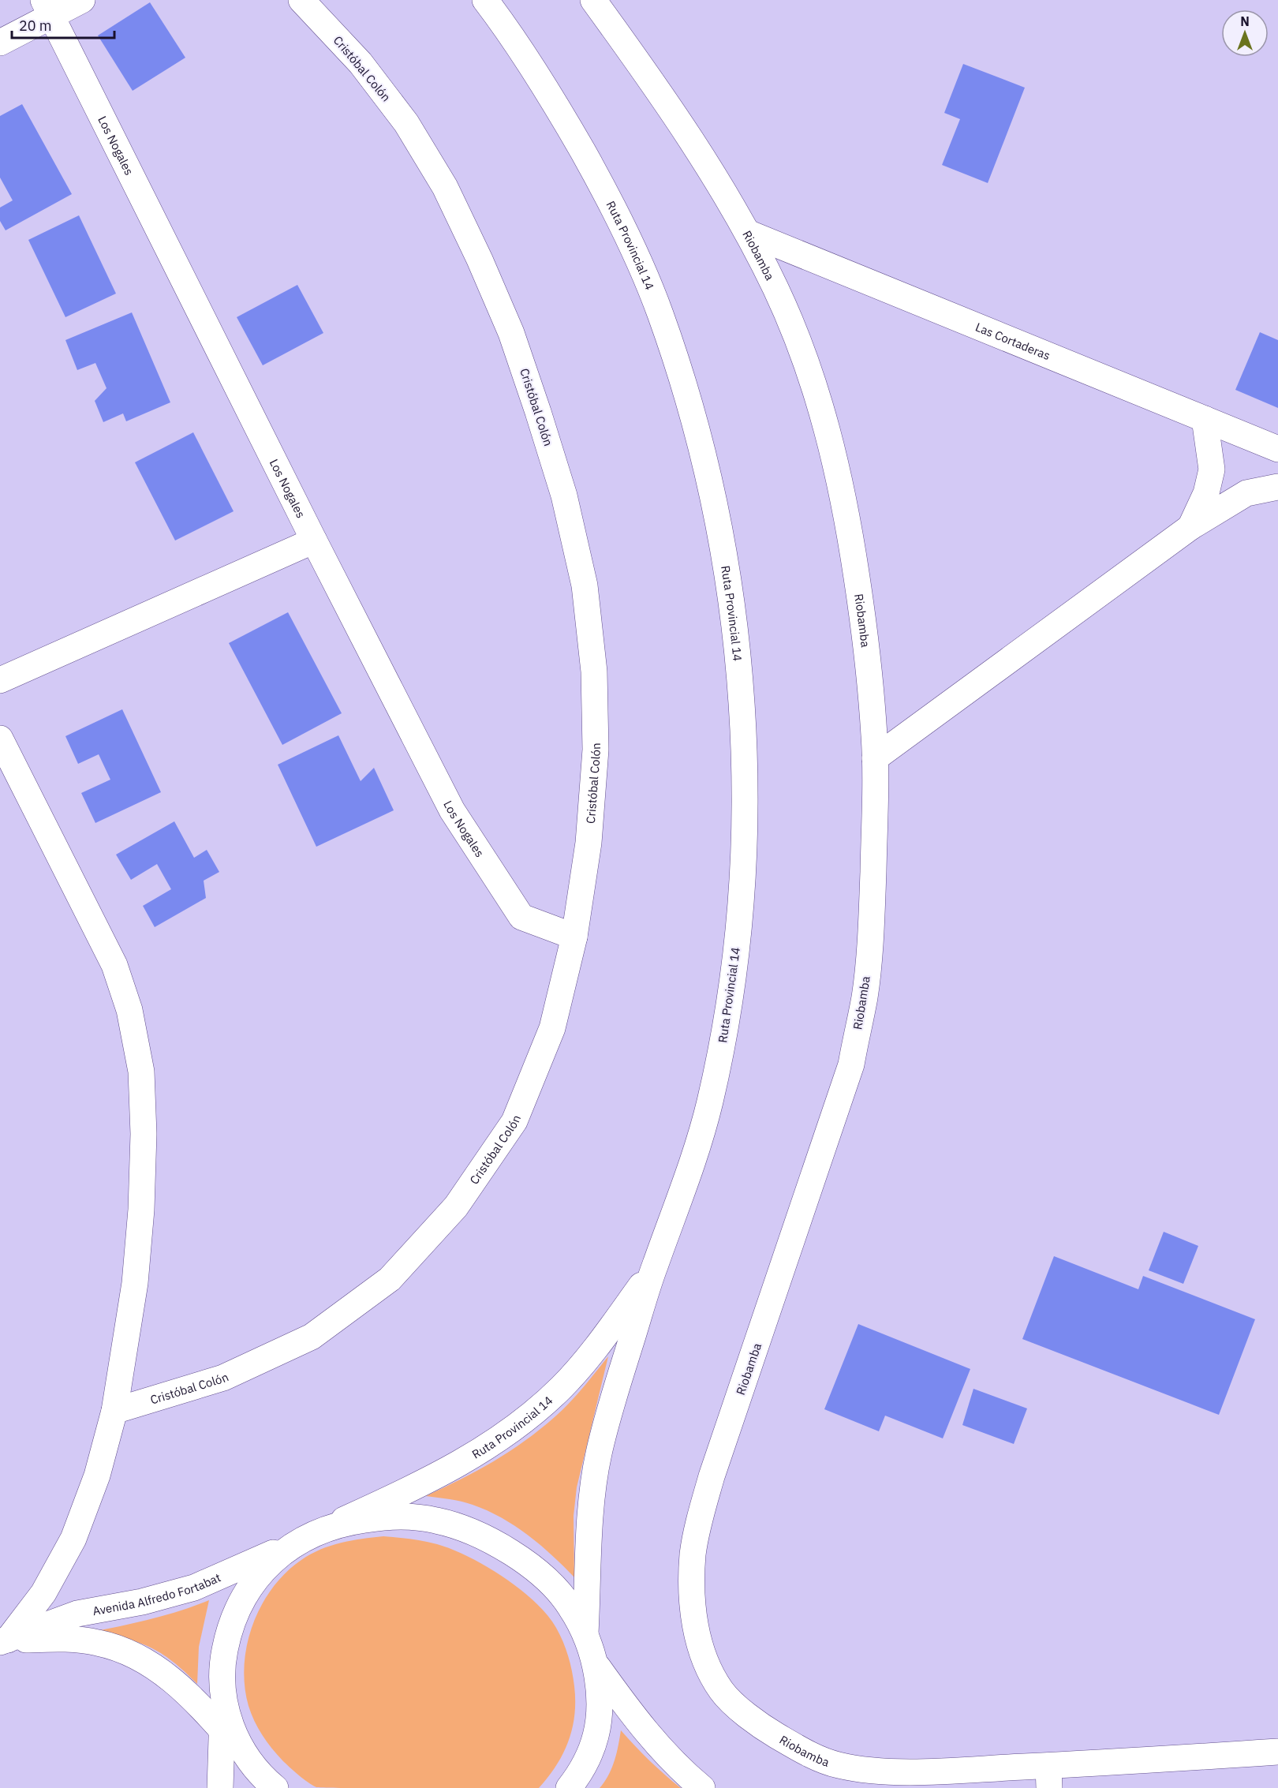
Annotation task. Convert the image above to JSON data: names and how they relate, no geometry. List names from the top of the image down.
{
  "streets": {
    "main road": [
      "Cristóbal Colón",
      "Los Nogales",
      "Ruta Provincial 14",
      "Riobamba",
      "Las Cortaderas",
      "Avenida Alfredo Fortabat"
    ]
  },
  "crossings": [
    ["Cristóbal Colón", "Los Nogales"],
    ["Ruta Provincial 14", "Avenida Alfredo Fortabat"],
    ["Riobamba", "Las Cortaderas"]
  ],
  "scale_bar": "20 m",
  "north": "top"
}
